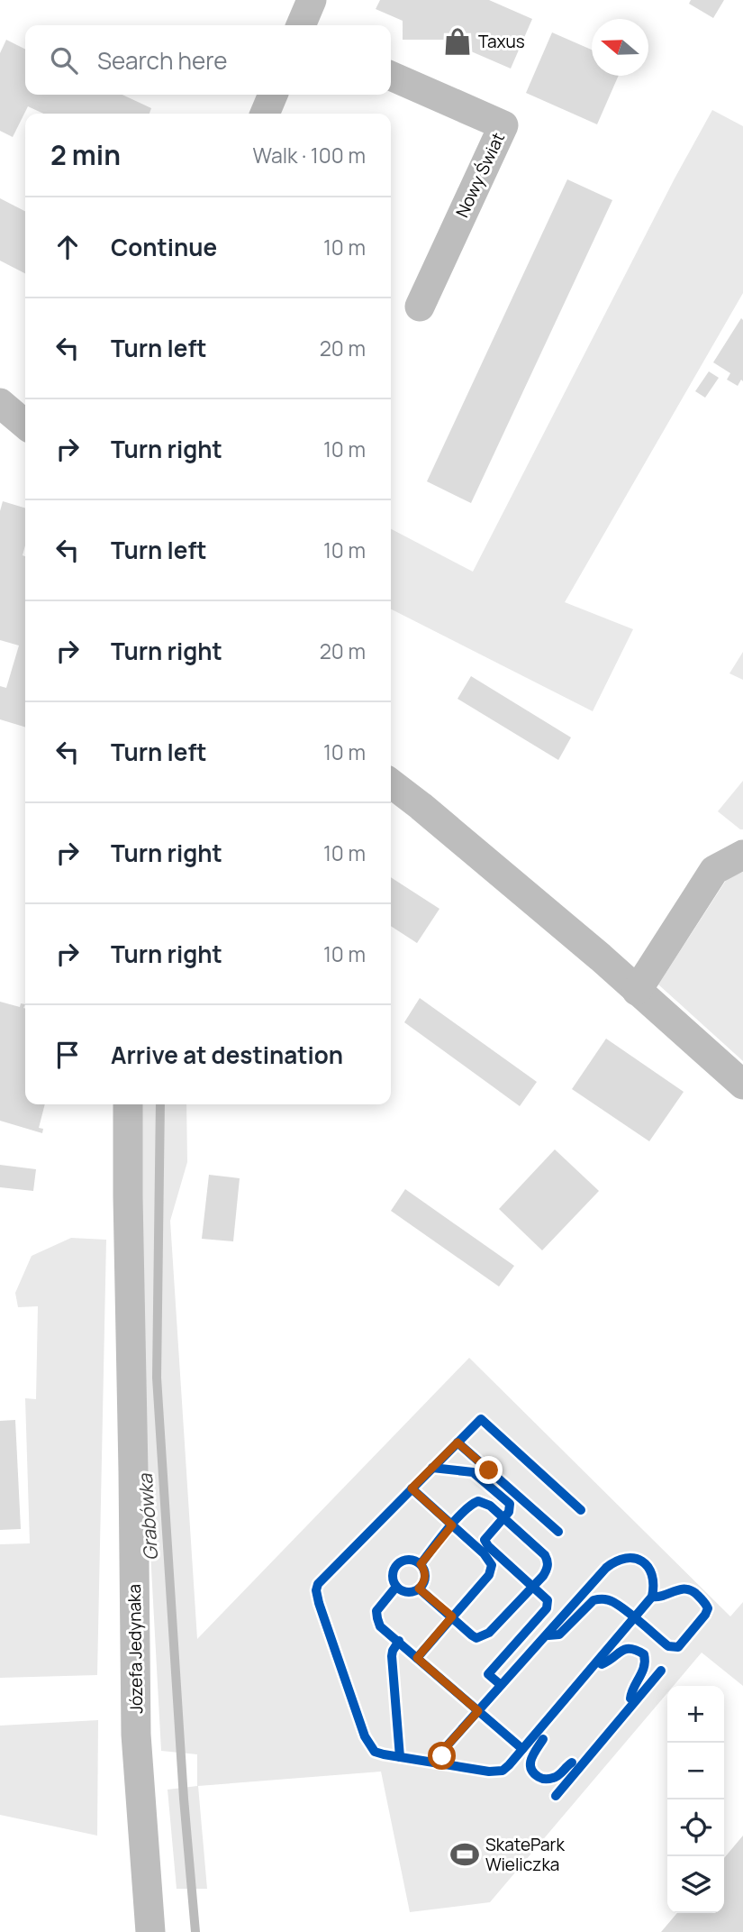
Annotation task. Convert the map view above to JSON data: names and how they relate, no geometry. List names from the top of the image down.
{
  "streets": {
    "street": ["Nowy Świat", "Józefa Jedynaka"]
  },
  "water": ["Grabówka"],
  "places": {
    "shop": ["Taxus"],
    "sports": ["SkatePark Wieliczka"]
  },
  "north": "left",
  "page": {
    "search": "Search here",
    "heading": ["2 min", "Walk · 100 m"],
    "list": [
      ["Continue", "10 m"],
      ["Turn left", "20 m"],
      ["Turn right", "10 m"],
      ["Turn left", "10 m"],
      ["Turn right", "20 m"],
      ["Turn left", "10 m"],
      ["Turn right", "10 m"],
      ["Turn right", "10 m"],
      "Arrive at destination"
    ],
    "map_buttons": ["+", "−"]
  }
}
